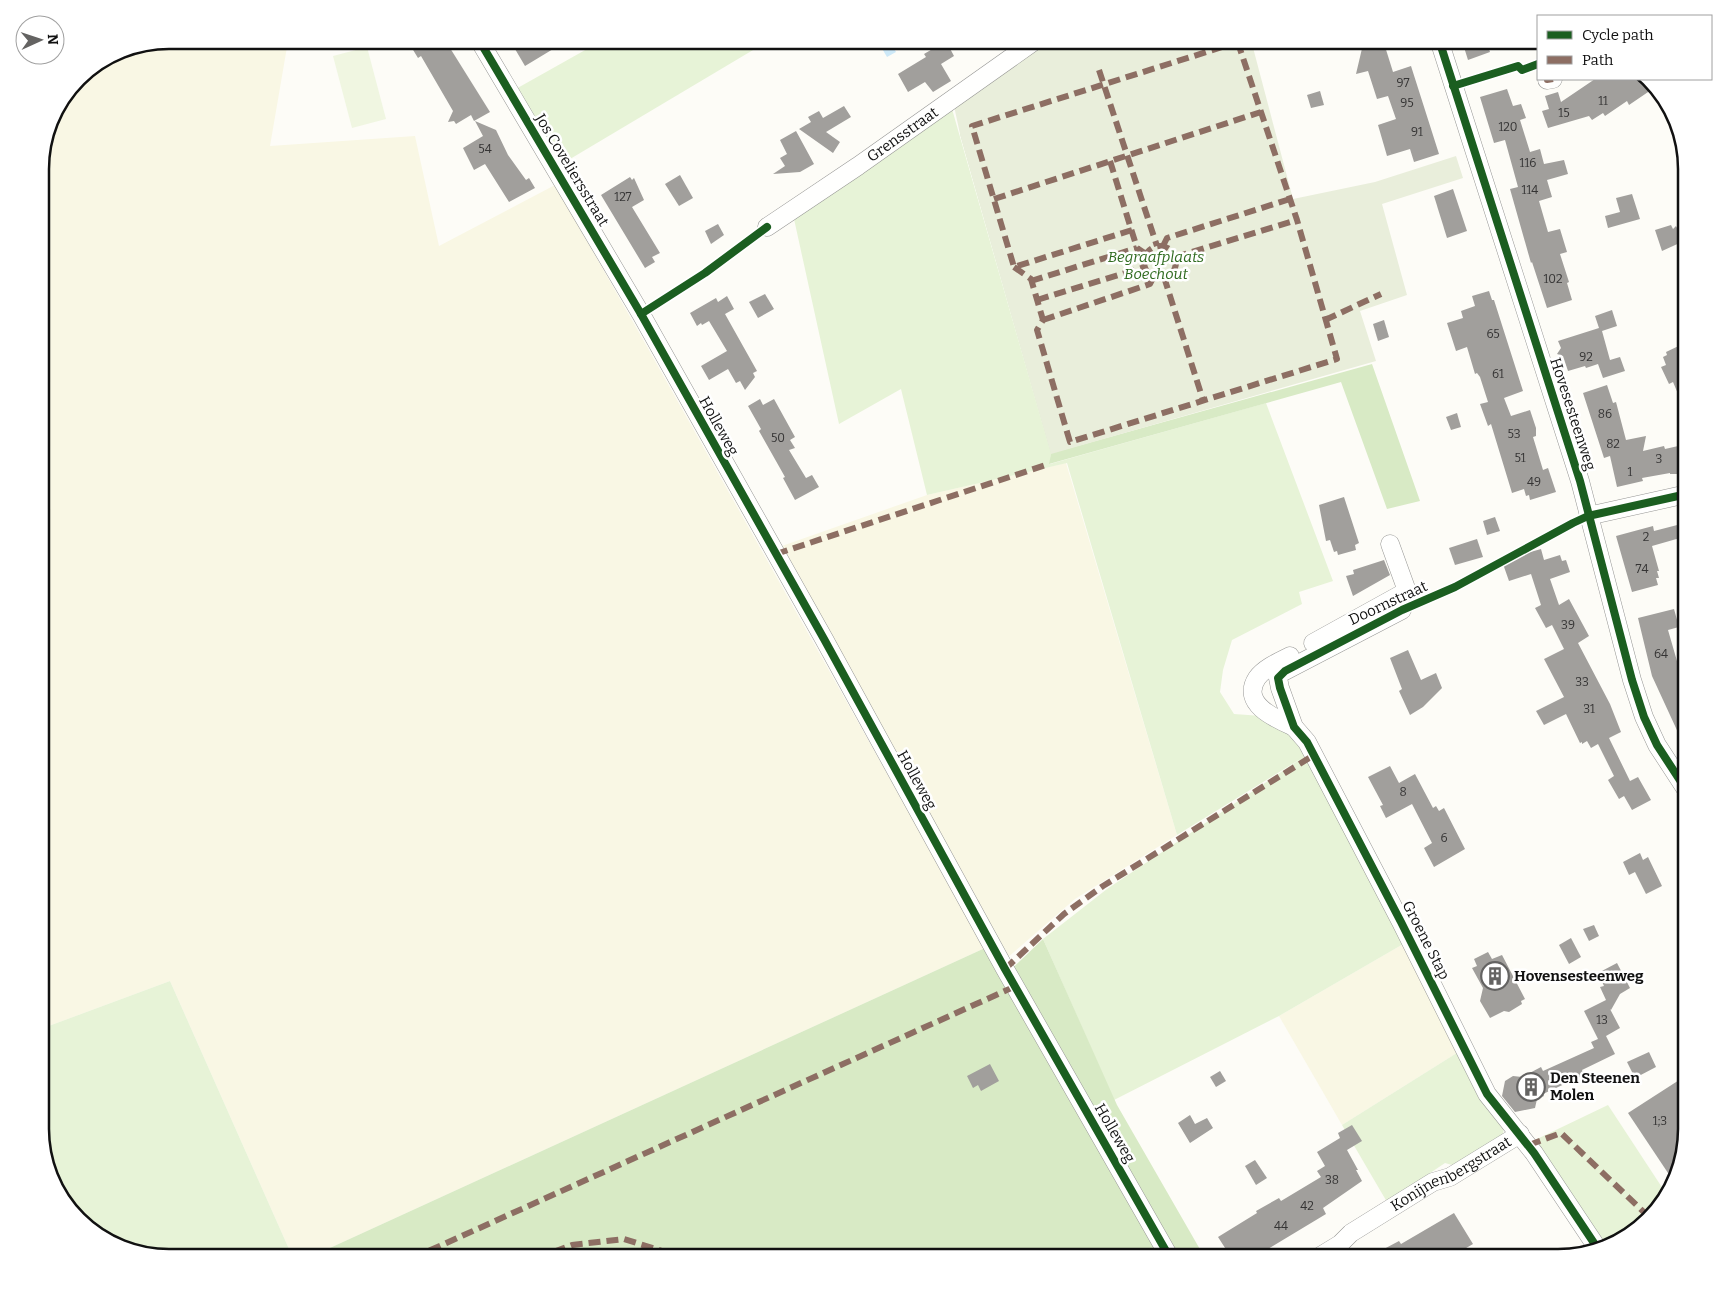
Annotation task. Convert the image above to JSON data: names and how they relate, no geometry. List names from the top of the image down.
{
  "streets": {
    "street": [
      "Grensstraat",
      "Jos Coveliersstraat",
      "Hovesesteenweg",
      "Holleweg",
      "Doornstraat",
      "Groene Stap",
      "Konijnenbergstraat"
    ]
  },
  "crossings": [
    ["Jos Coveliersstraat", "Holleweg"],
    ["Doornstraat", "Groene Stap"],
    ["Groene Stap", "Konijnenbergstraat"]
  ],
  "parks": ["Begraafplaats Boechout"],
  "places": {
    "building": ["Hovensesteenweg", "Den Steenen Molen"]
  },
  "house_numbers": [
    "97",
    "11",
    "95",
    "15",
    "120",
    "91",
    "54",
    "116",
    "114",
    "127",
    "102",
    "65",
    "92",
    "61",
    "86",
    "53",
    "50",
    "82",
    "51",
    "3",
    "1",
    "49",
    "2",
    "74",
    "39",
    "64",
    "33",
    "31",
    "8",
    "6",
    "13",
    "1;3",
    "38",
    "42",
    "44"
  ],
  "legend": ["Cycle path", "Path"],
  "north": "right"
}
